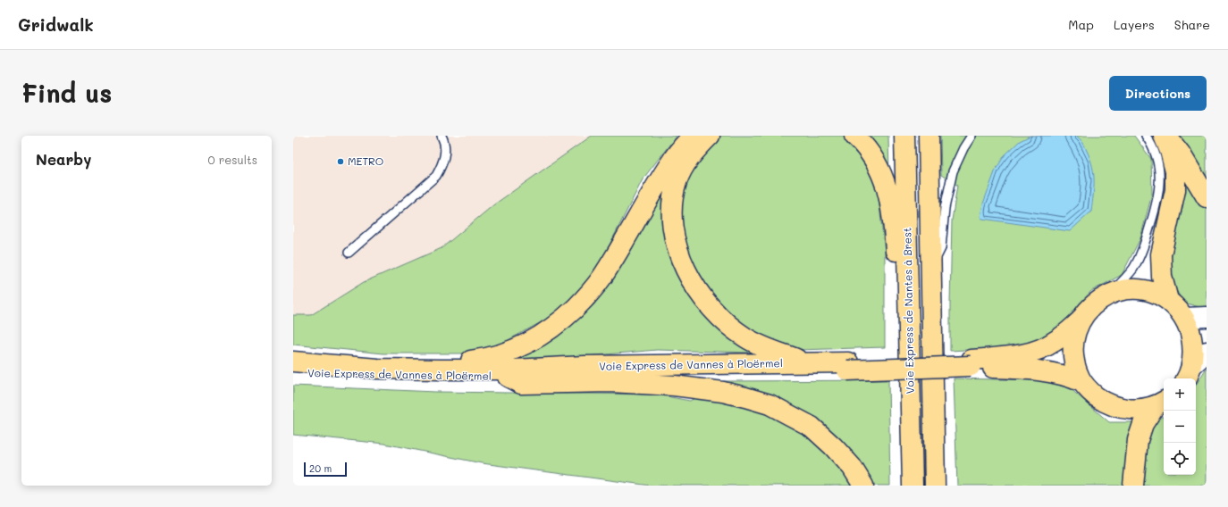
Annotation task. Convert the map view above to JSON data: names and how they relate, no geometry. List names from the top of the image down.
{
  "streets": {
    "highway": ["Voie Express de Nantes à Brest", "Voie Express de Vannes à Ploërmel"]
  },
  "places": ["METRO"],
  "scale_bar": "20 m",
  "page": {
    "header": "Gridwalk",
    "nav": ["Map", "Layers", "Share"],
    "buttons": "Directions",
    "title": "Find us",
    "heading": ["Nearby", "0 results"],
    "map_buttons": ["+", "−"],
    "scale": "20 m"
  }
}
